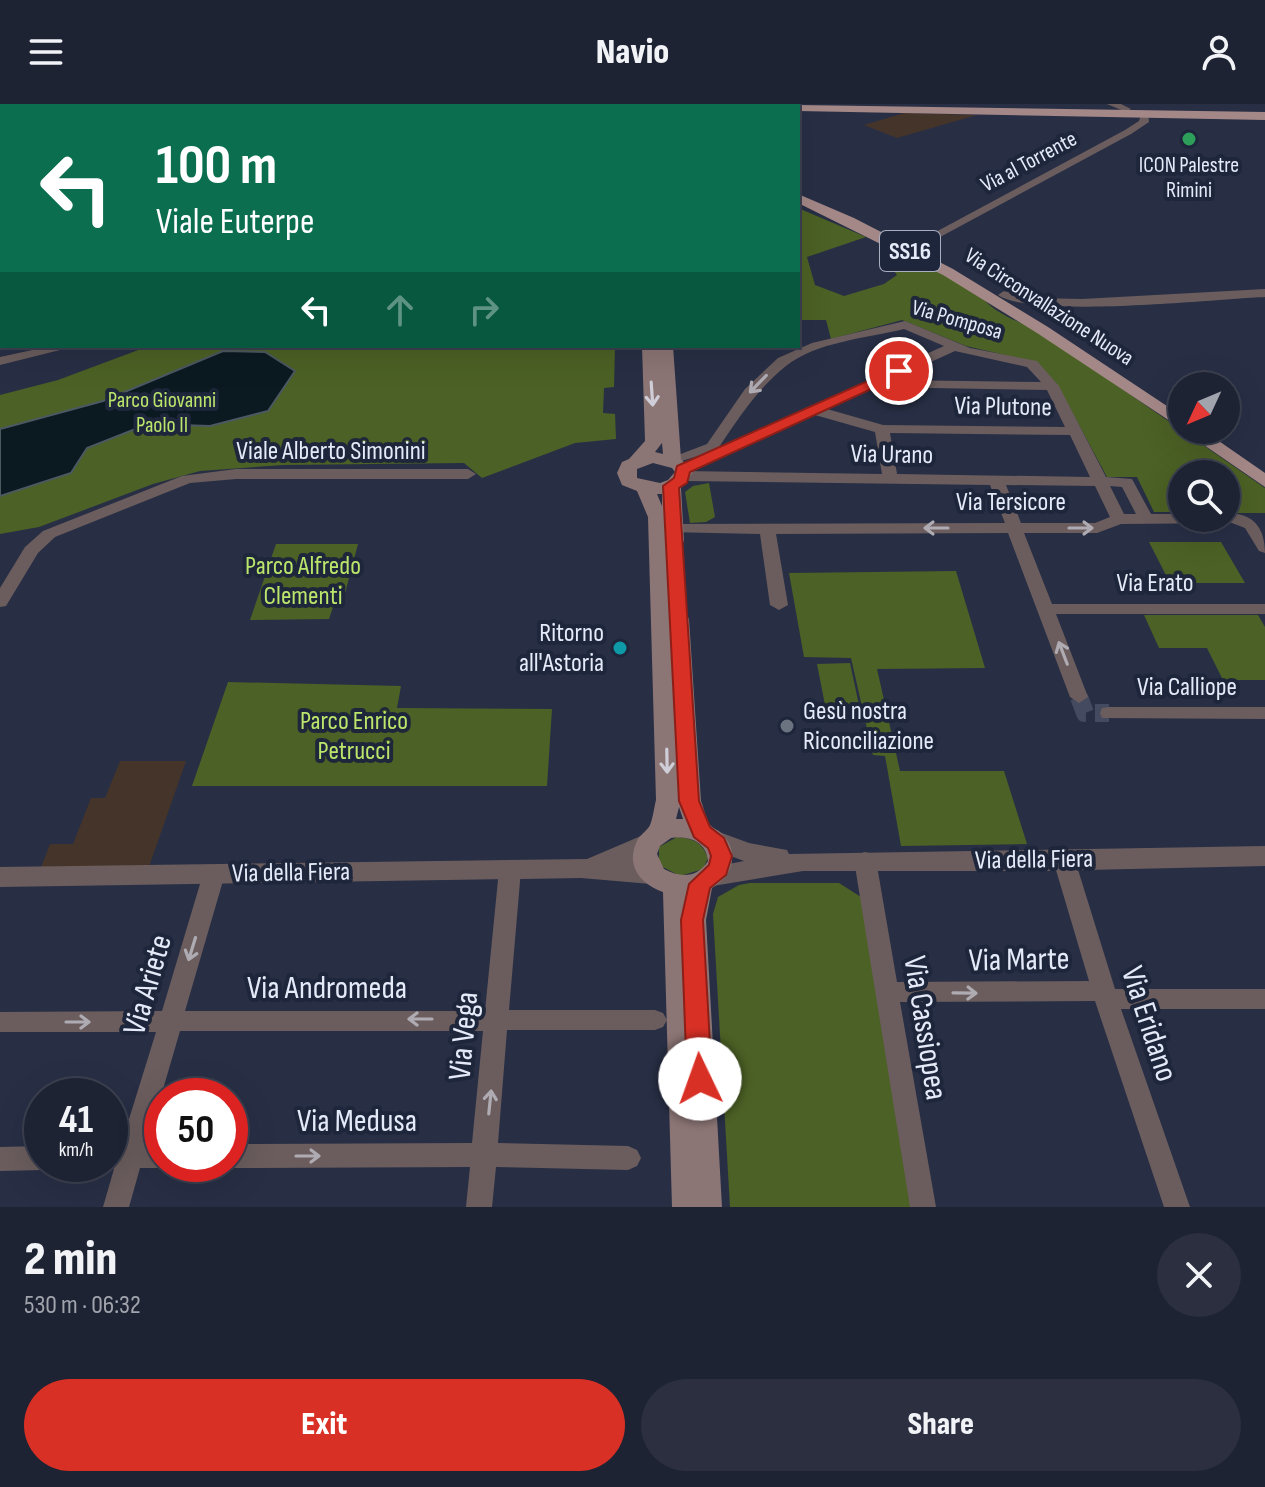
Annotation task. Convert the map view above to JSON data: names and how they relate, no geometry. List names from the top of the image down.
{
  "streets": {
    "main road": ["SS16", "Via Circonvallazione Nuova"],
    "street": [
      "Via al Torrente",
      "Via Pomposa",
      "Via Plutone",
      "Viale Alberto Simonini",
      "Via Urano",
      "Via Tersicore",
      "Via Erato",
      "Via Calliope",
      "Via della Fiera",
      "Via Marte",
      "Via Ariete",
      "Via Andromeda",
      "Via Eridano",
      "Via Cassiopea",
      "Via Vega",
      "Via Medusa"
    ]
  },
  "crossings": [
    ["Via Circonvallazione Nuova", "Via Pomposa"],
    ["Via Pomposa", "Via Plutone"],
    ["Via Pomposa", "Via Urano"],
    ["Via Pomposa", "Via Tersicore"],
    ["Via della Fiera", "Via Ariete"],
    ["Via della Fiera", "Via Eridano"],
    ["Via della Fiera", "Via Cassiopea"],
    ["Via della Fiera", "Via Vega"],
    ["Via Marte", "Via Eridano"],
    ["Via Marte", "Via Cassiopea"],
    ["Via Ariete", "Via Andromeda"],
    ["Via Andromeda", "Via Vega"],
    ["Via Vega", "Via Medusa"]
  ],
  "one_way": [
    "Via Marte",
    "Via Ariete",
    "Via Vega",
    "Via Medusa"
  ],
  "parks": ["Parco Giovanni Paolo II", "Parco Alfredo Clementi", "Parco Enrico Petrucci"],
  "places": ["ICON Palestre Rimini", "Ritorno all'Astoria", "Gesù nostra Riconciliazione"],
  "north": "bottom left",
  "page": {
    "header": "Navio",
    "turn": ["100 m", "Viale Euterpe"],
    "speed": "41 km/h",
    "limit": "50",
    "heading": ["2 min", "530 m · 06:32"],
    "buttons": ["Exit", "Share"]
  }
}
